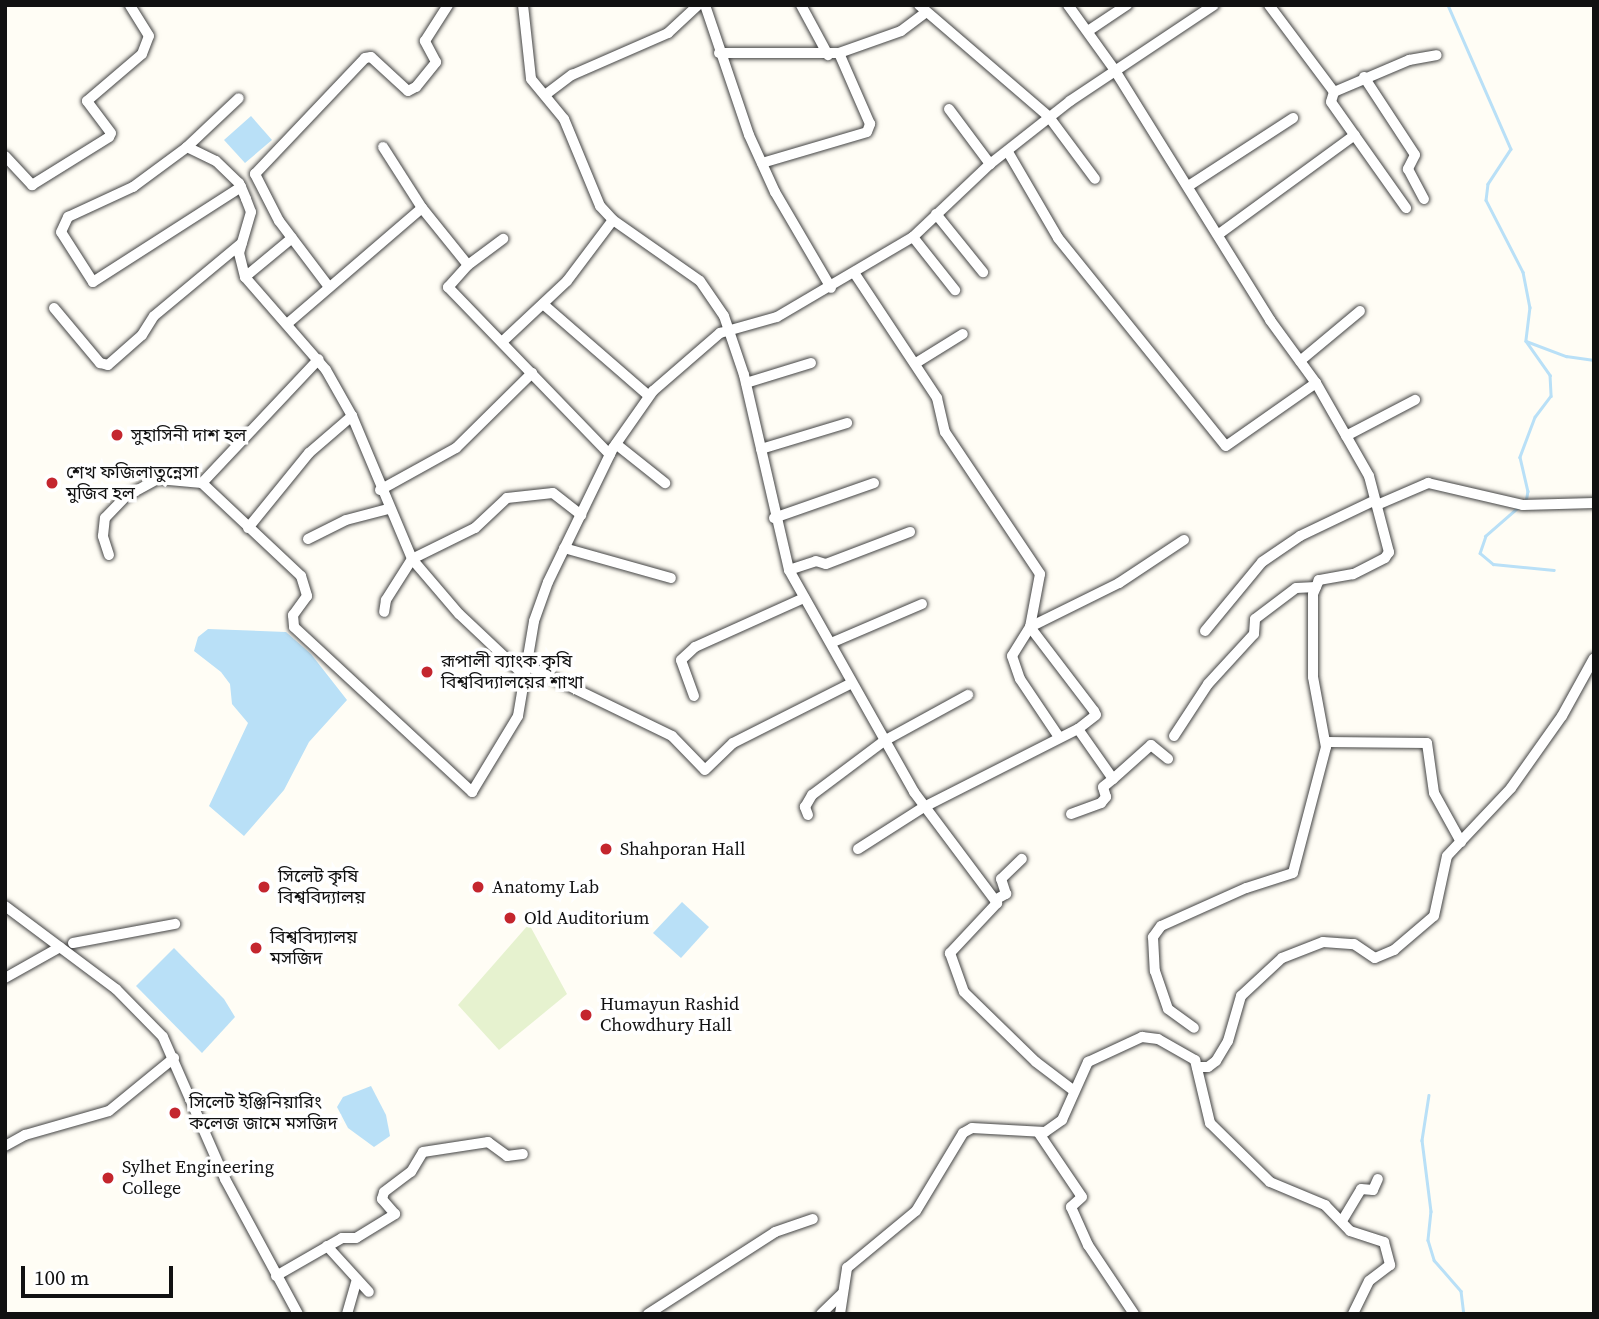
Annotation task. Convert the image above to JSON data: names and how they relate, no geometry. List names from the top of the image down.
{
  "places": [
    "সুহাসিনী দাশ হল",
    "শেখ ফজিলাতুন্নেসা মুজিব হল",
    "রূপালী ব্যাংক কৃষি বিশ্ববিদ্যালয়ের শাখা",
    "Shahporan Hall",
    "সিলেট কৃষি বিশ্ববিদ্যালয়",
    "Anatomy Lab",
    "Old Auditorium",
    "বিশ্ববিদ্যালয় মসজিদ",
    "Humayun Rashid Chowdhury Hall",
    "সিলেট ইঞ্জিনিয়ারিং কলেজ জামে মসজিদ",
    "Sylhet Engineering College"
  ],
  "scale_bar": "100 m"
}
